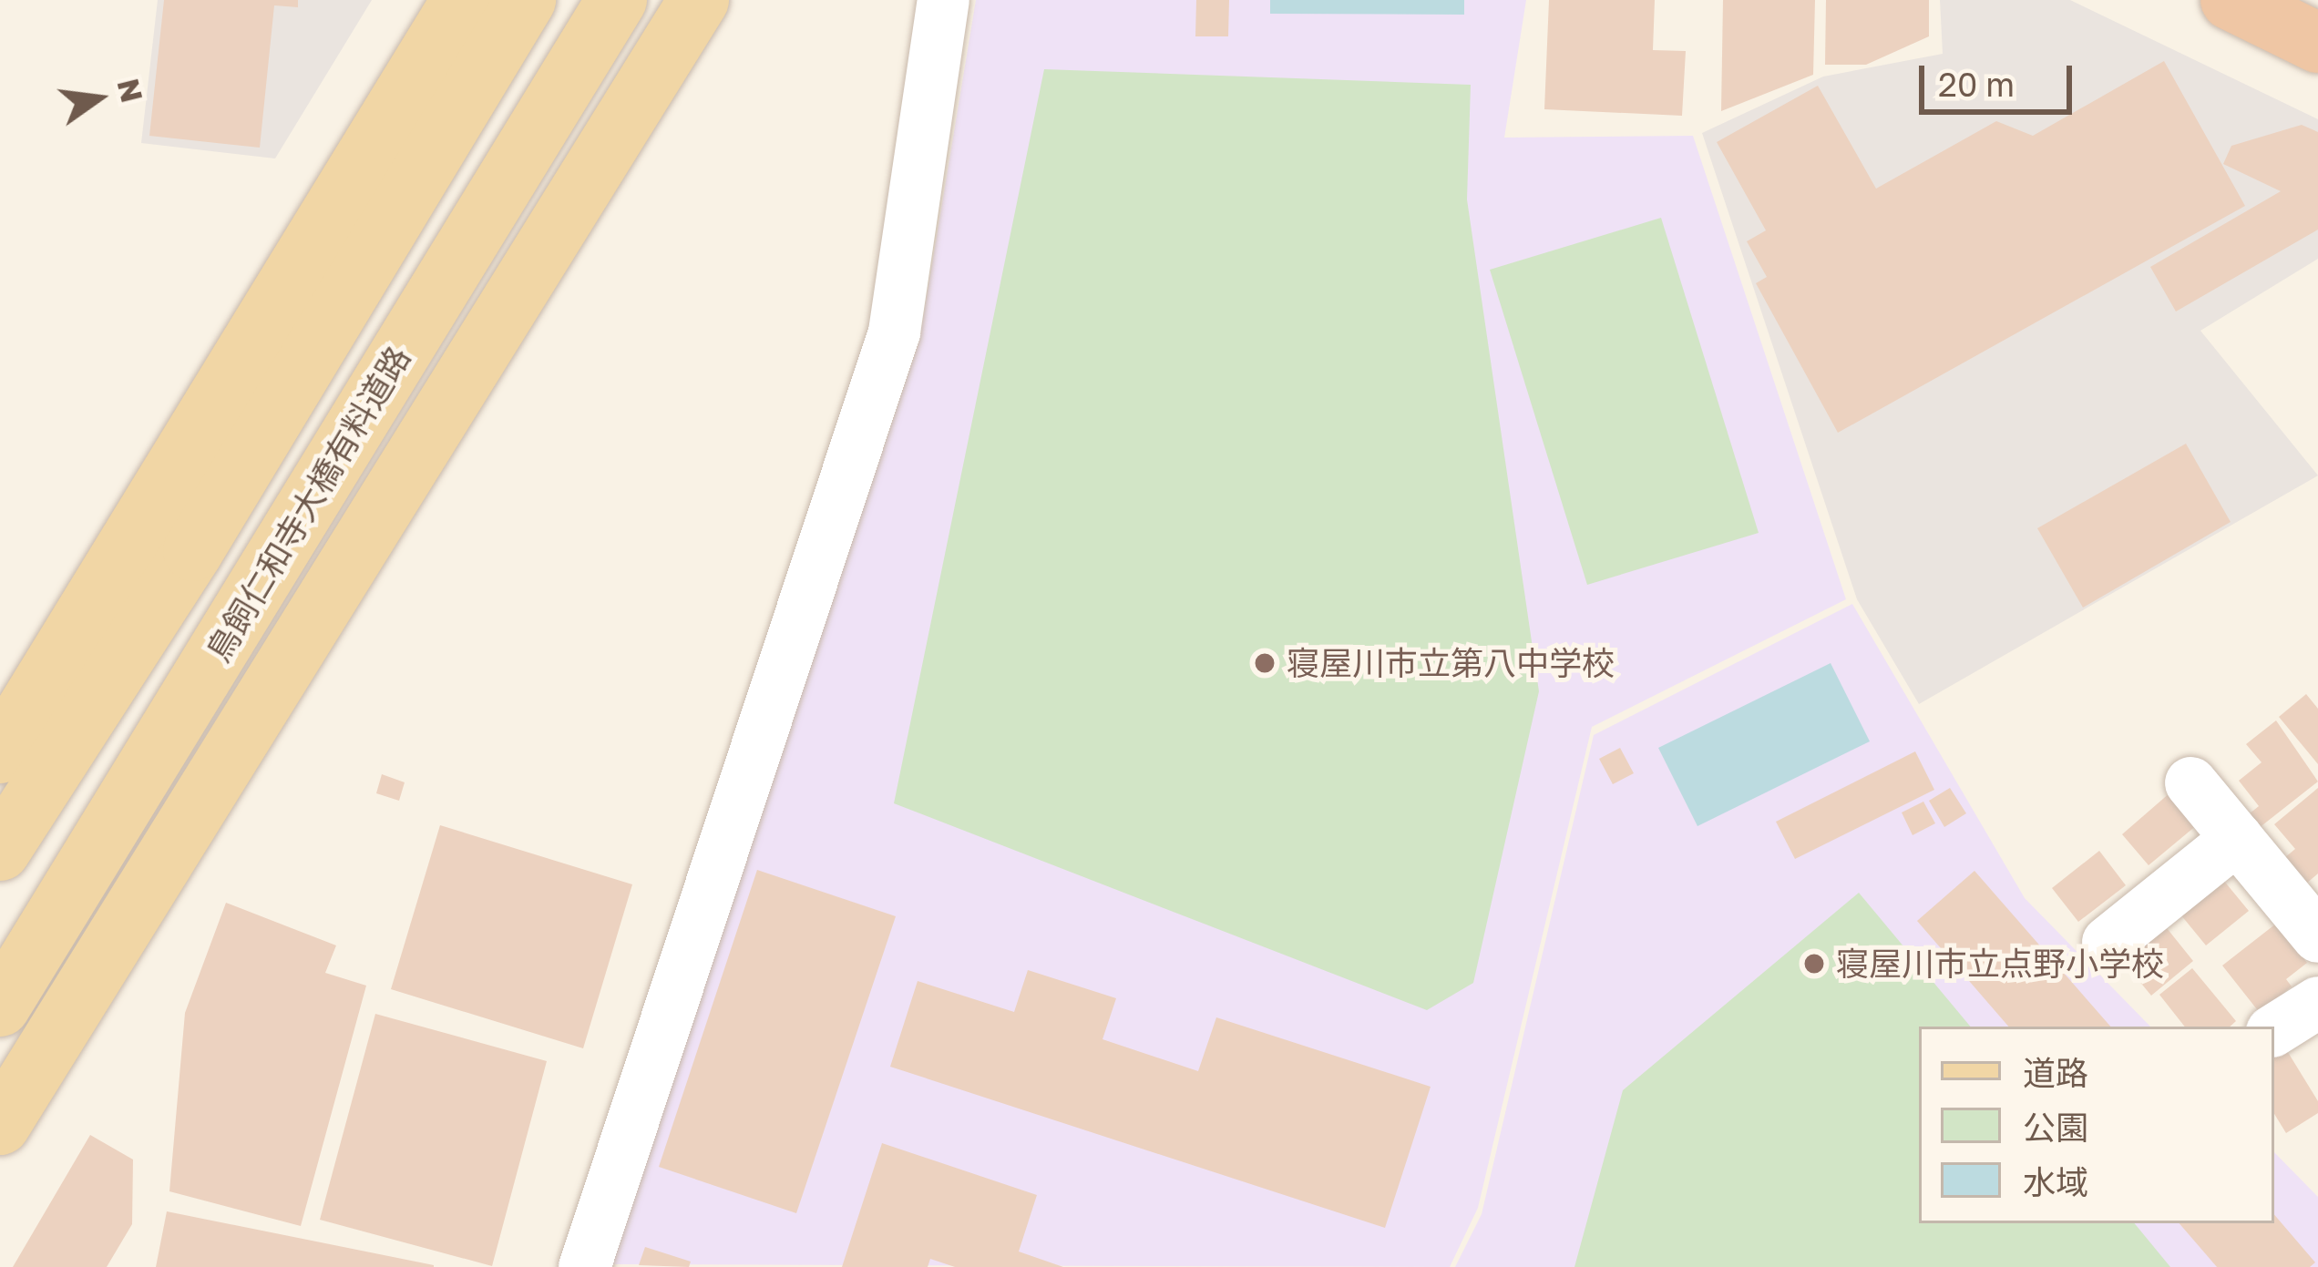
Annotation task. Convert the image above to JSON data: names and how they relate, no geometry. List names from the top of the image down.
{
  "streets": {
    "main road": ["鳥飼仁和寺大橋有料道路"]
  },
  "places": ["寝屋川市立第八中学校", "寝屋川市立点野小学校"],
  "legend": ["道路", "公園", "水域"],
  "scale_bar": "20 m",
  "north": "right"
}
